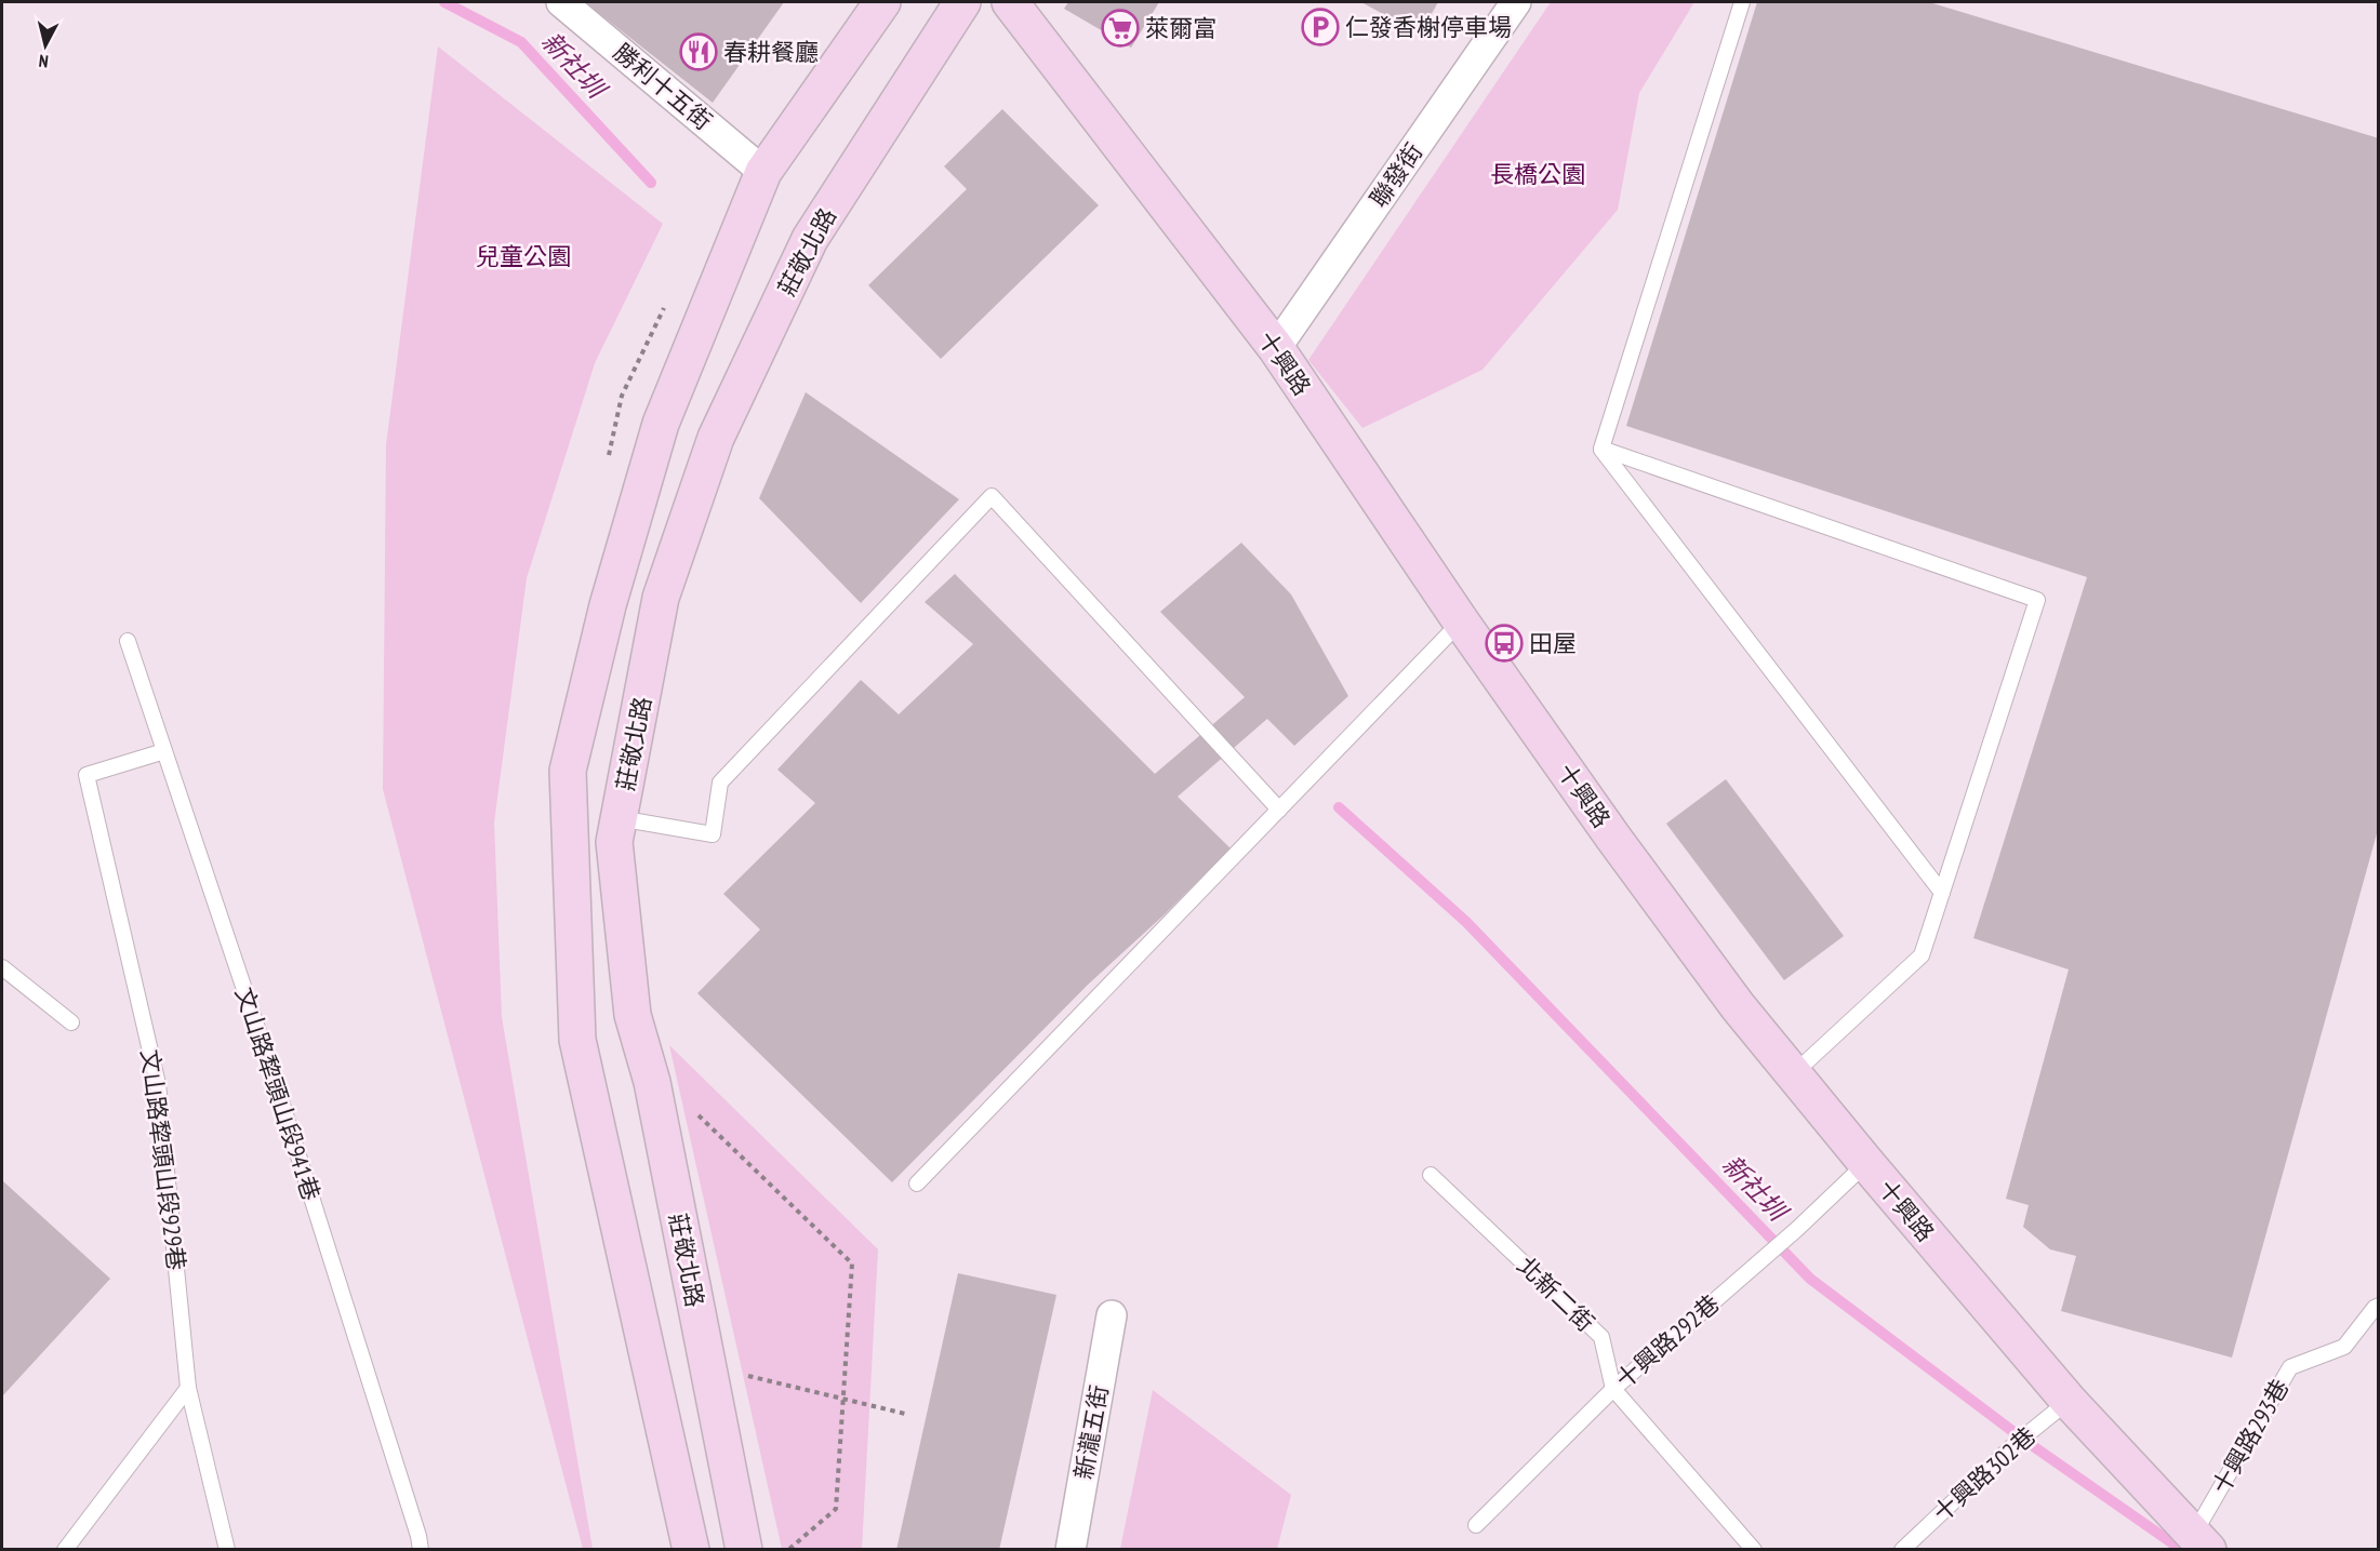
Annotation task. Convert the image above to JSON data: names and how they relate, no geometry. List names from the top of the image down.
{
  "streets": {
    "street": [
      "勝利十五街",
      "聯發街",
      "莊敬北路",
      "十興路",
      "新瀧五街"
    ],
    "lane": [
      "文山路犂頭山段941巷",
      "文山路犂頭山段929巷",
      "北新二街",
      "十興路292巷",
      "十興路293巷",
      "十興路302巷"
    ]
  },
  "crossings": [
    ["聯發街", "十興路"],
    ["十興路", "十興路292巷"],
    ["十興路", "十興路293巷"],
    ["十興路", "十興路302巷"],
    ["文山路犂頭山段941巷", "文山路犂頭山段929巷"],
    ["北新二街", "十興路292巷"]
  ],
  "water": ["新社圳"],
  "parks": ["長橋公園", "兒童公園"],
  "places": {
    "parking": ["仁發香榭停車場"],
    "supermarket": ["萊爾富"],
    "restaurant": ["春耕餐廳"],
    "bus stop": ["田屋"]
  },
  "north": "bottom"
}
